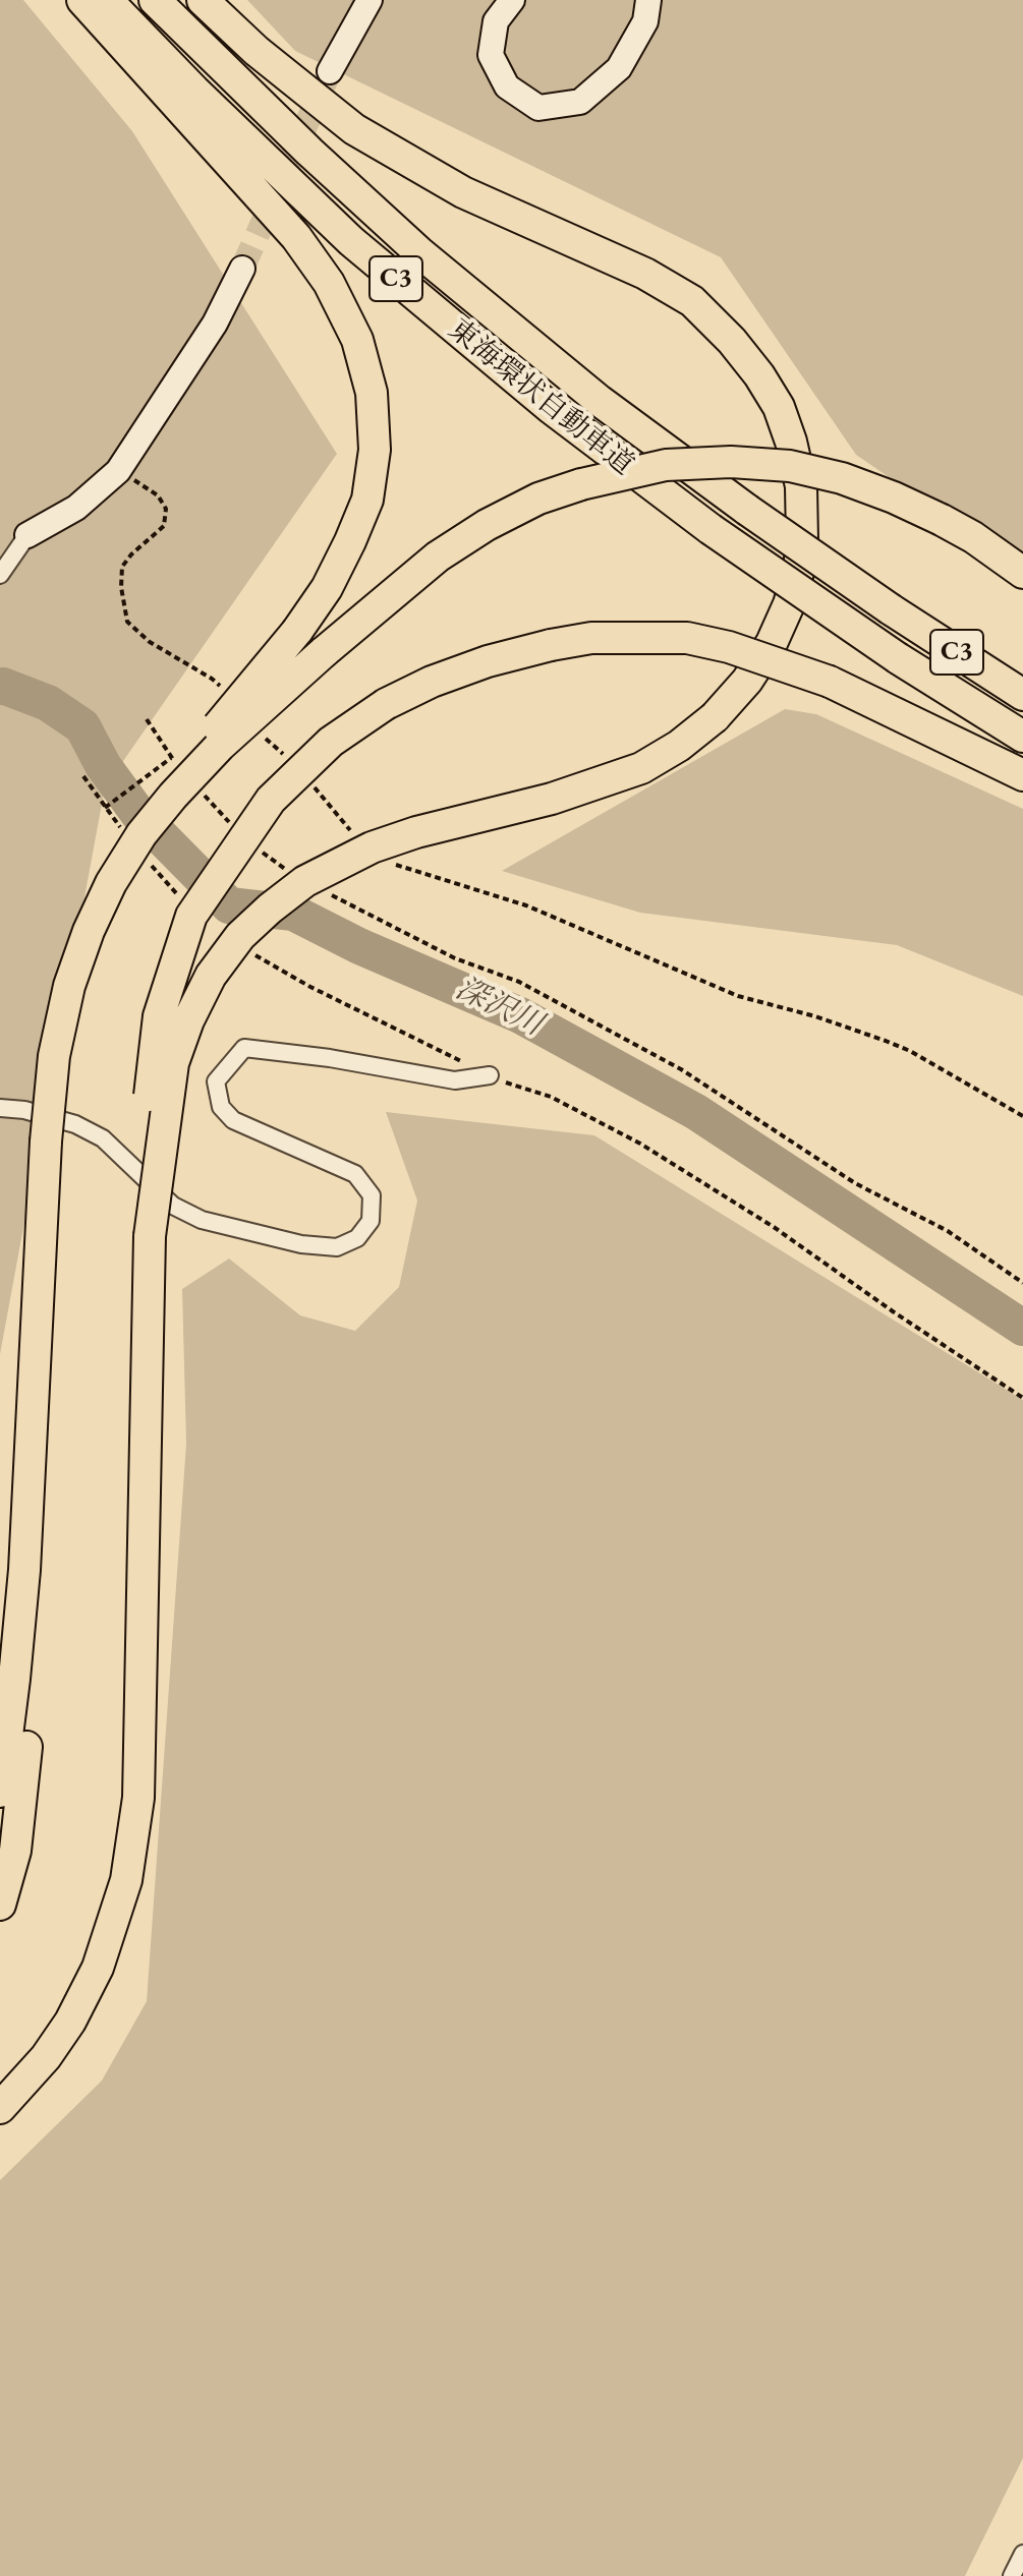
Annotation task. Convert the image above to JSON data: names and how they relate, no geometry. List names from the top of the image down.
{
  "streets": {
    "highway": ["C3", "東海環状自動車道"]
  },
  "water": ["深沢川"]
}
